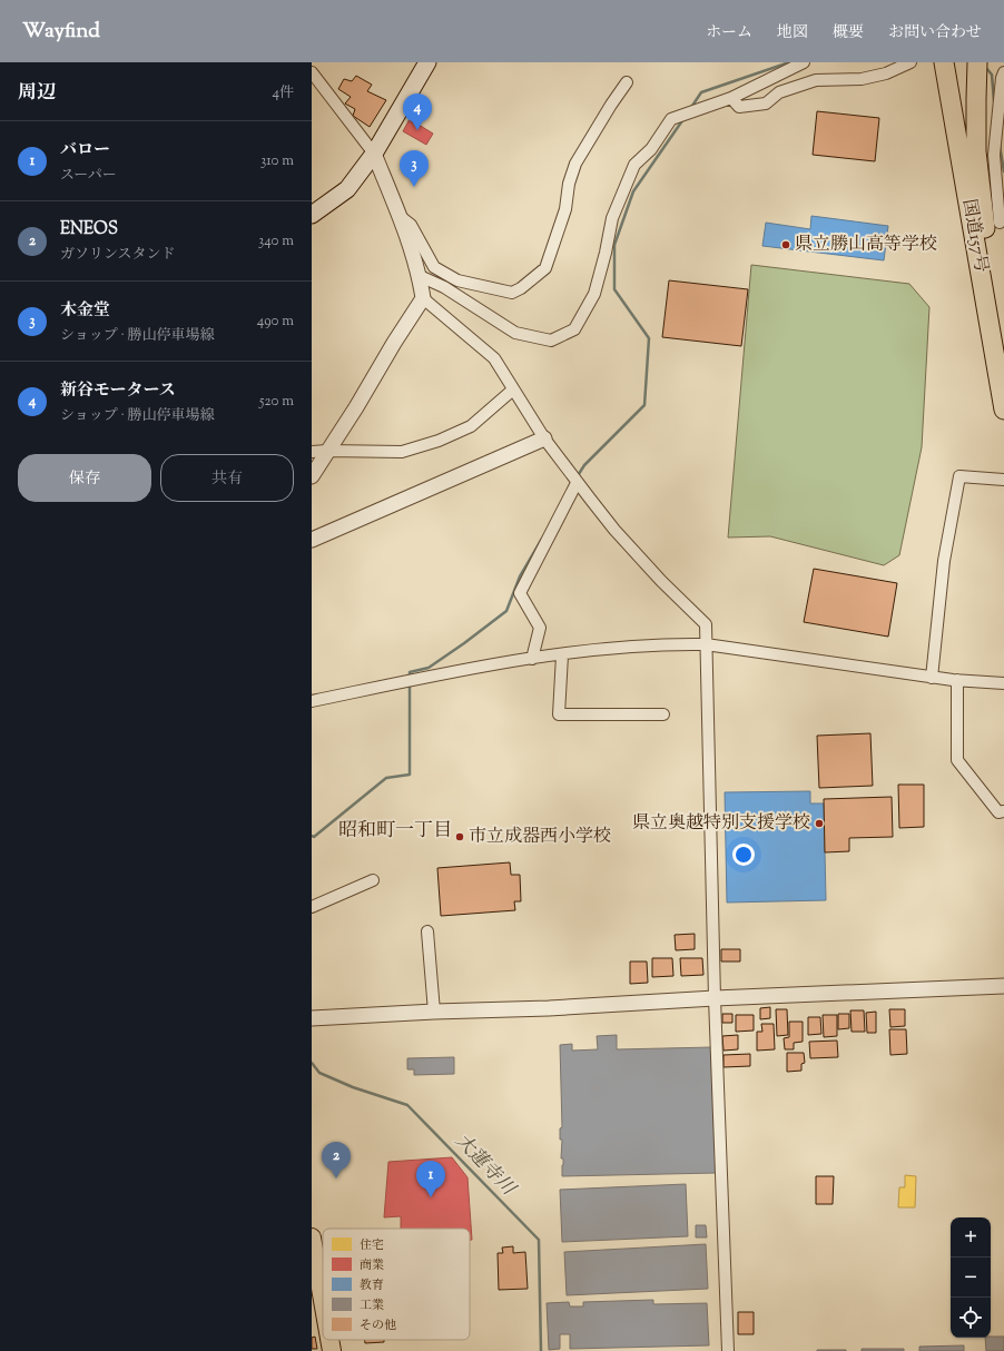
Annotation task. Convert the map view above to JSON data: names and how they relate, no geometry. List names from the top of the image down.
{
  "streets": {
    "highway": ["国道157号"]
  },
  "districts": ["昭和町一丁目"],
  "water": ["大蓮寺川"],
  "places": ["県立勝山高等学校", "県立奥越特別支援学校", "市立成器西小学校"],
  "legend": [
    "住宅",
    "商業",
    "教育",
    "工業",
    "その他"
  ],
  "page": {
    "header": "Wayfind",
    "nav": [
      "ホーム",
      "地図",
      "概要",
      "お問い合わせ"
    ],
    "heading": ["周辺", "4件"],
    "pins": [
      "4",
      "3",
      "2",
      "1"
    ],
    "list": [
      {
        "mark": "1",
        "name": "バロー",
        "note": "スーパー",
        "value": "310 m"
      },
      {
        "mark": "2",
        "name": "ENEOS",
        "note": "ガソリンスタンド",
        "value": "340 m"
      },
      {
        "mark": "3",
        "name": "木金堂",
        "note": "ショップ · 勝山停車場線",
        "value": "490 m"
      },
      {
        "mark": "4",
        "name": "新谷モータース",
        "note": "ショップ · 勝山停車場線",
        "value": "520 m"
      }
    ],
    "buttons": ["保存", "共有"],
    "map_buttons": ["+", "−"]
  }
}
